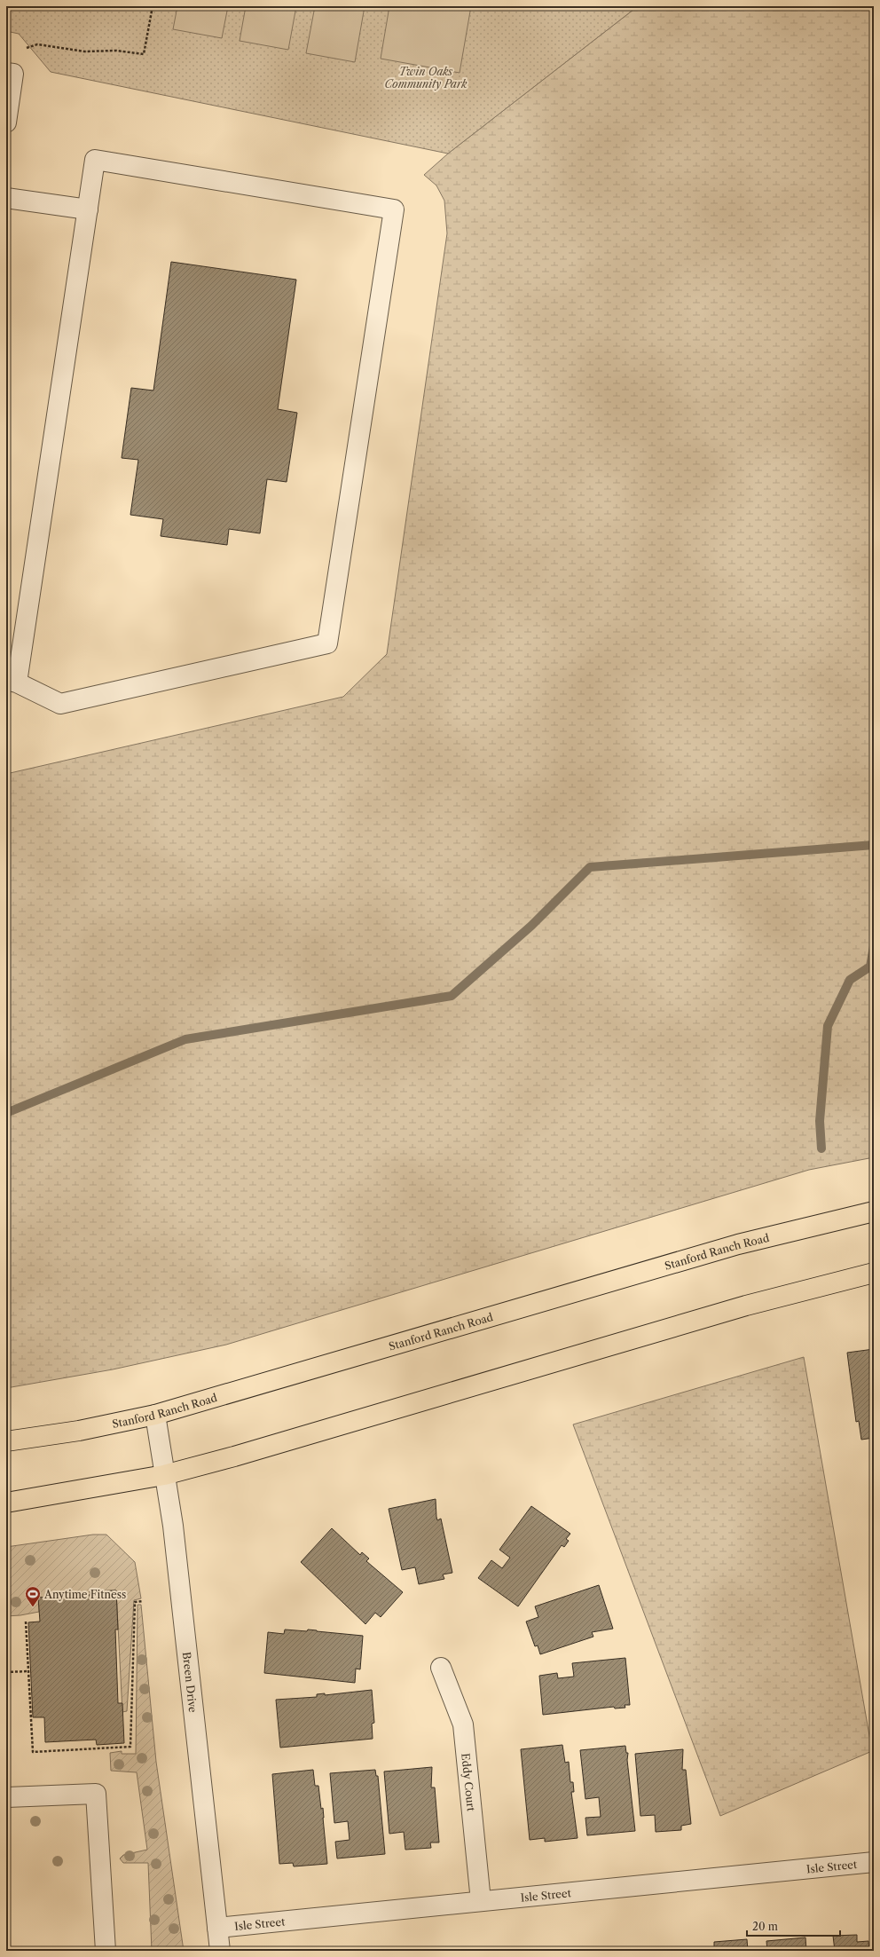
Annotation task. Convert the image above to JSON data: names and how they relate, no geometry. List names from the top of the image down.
{
  "streets": {
    "main road": ["Stanford Ranch Road"],
    "street": ["Breen Drive", "Eddy Court", "Isle Street"]
  },
  "crossings": [
    ["Stanford Ranch Road", "Breen Drive"],
    ["Breen Drive", "Isle Street"],
    ["Eddy Court", "Isle Street"]
  ],
  "parks": ["Twin Oaks Community Park"],
  "places": {
    "sports": ["Anytime Fitness"]
  },
  "scale_bar": "20 m"
}
